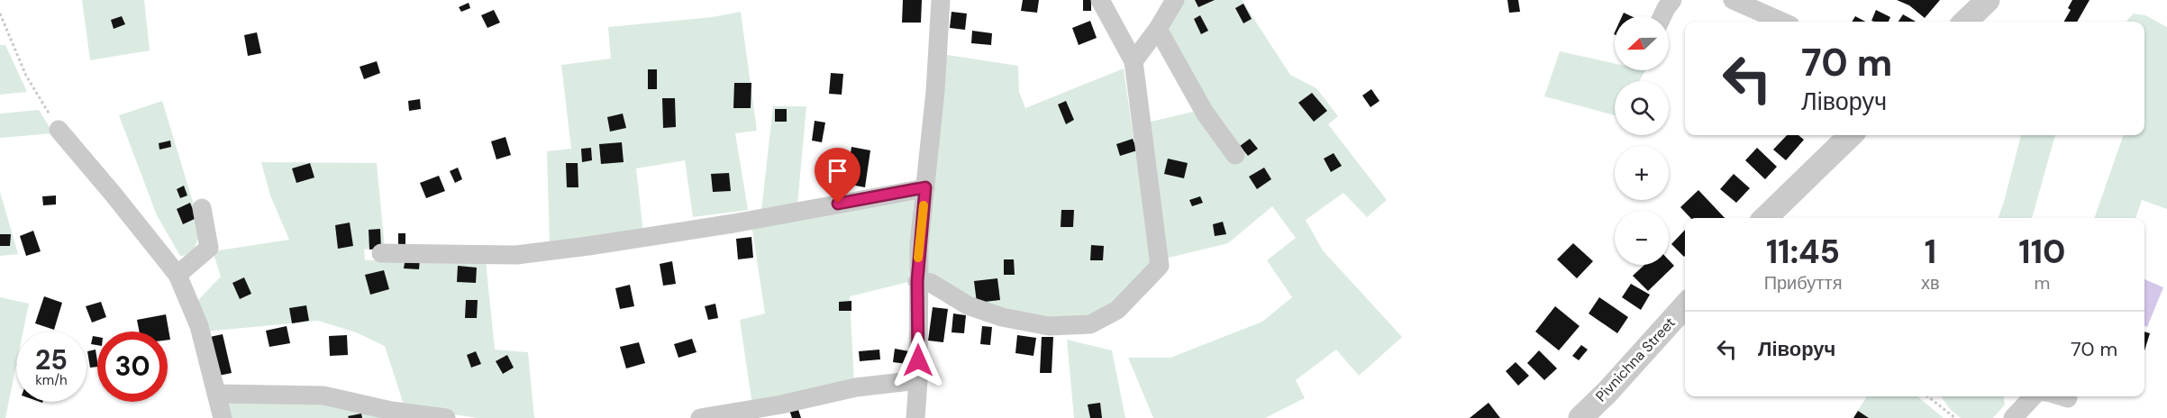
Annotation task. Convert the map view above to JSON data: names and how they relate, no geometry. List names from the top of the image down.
{
  "streets": {
    "street": ["Pivnichna Street"]
  },
  "north": "left",
  "page": {
    "map_buttons": ["+", "−"],
    "turn": ["70 m", "Ліворуч"],
    "eta": [
      "11:45",
      "Прибуття",
      "1",
      "хв",
      "110",
      "m"
    ],
    "list": [
      {
        "name": "Ліворуч",
        "value": "70 m"
      }
    ],
    "speed": "25 km/h",
    "limit": "30"
  }
}
